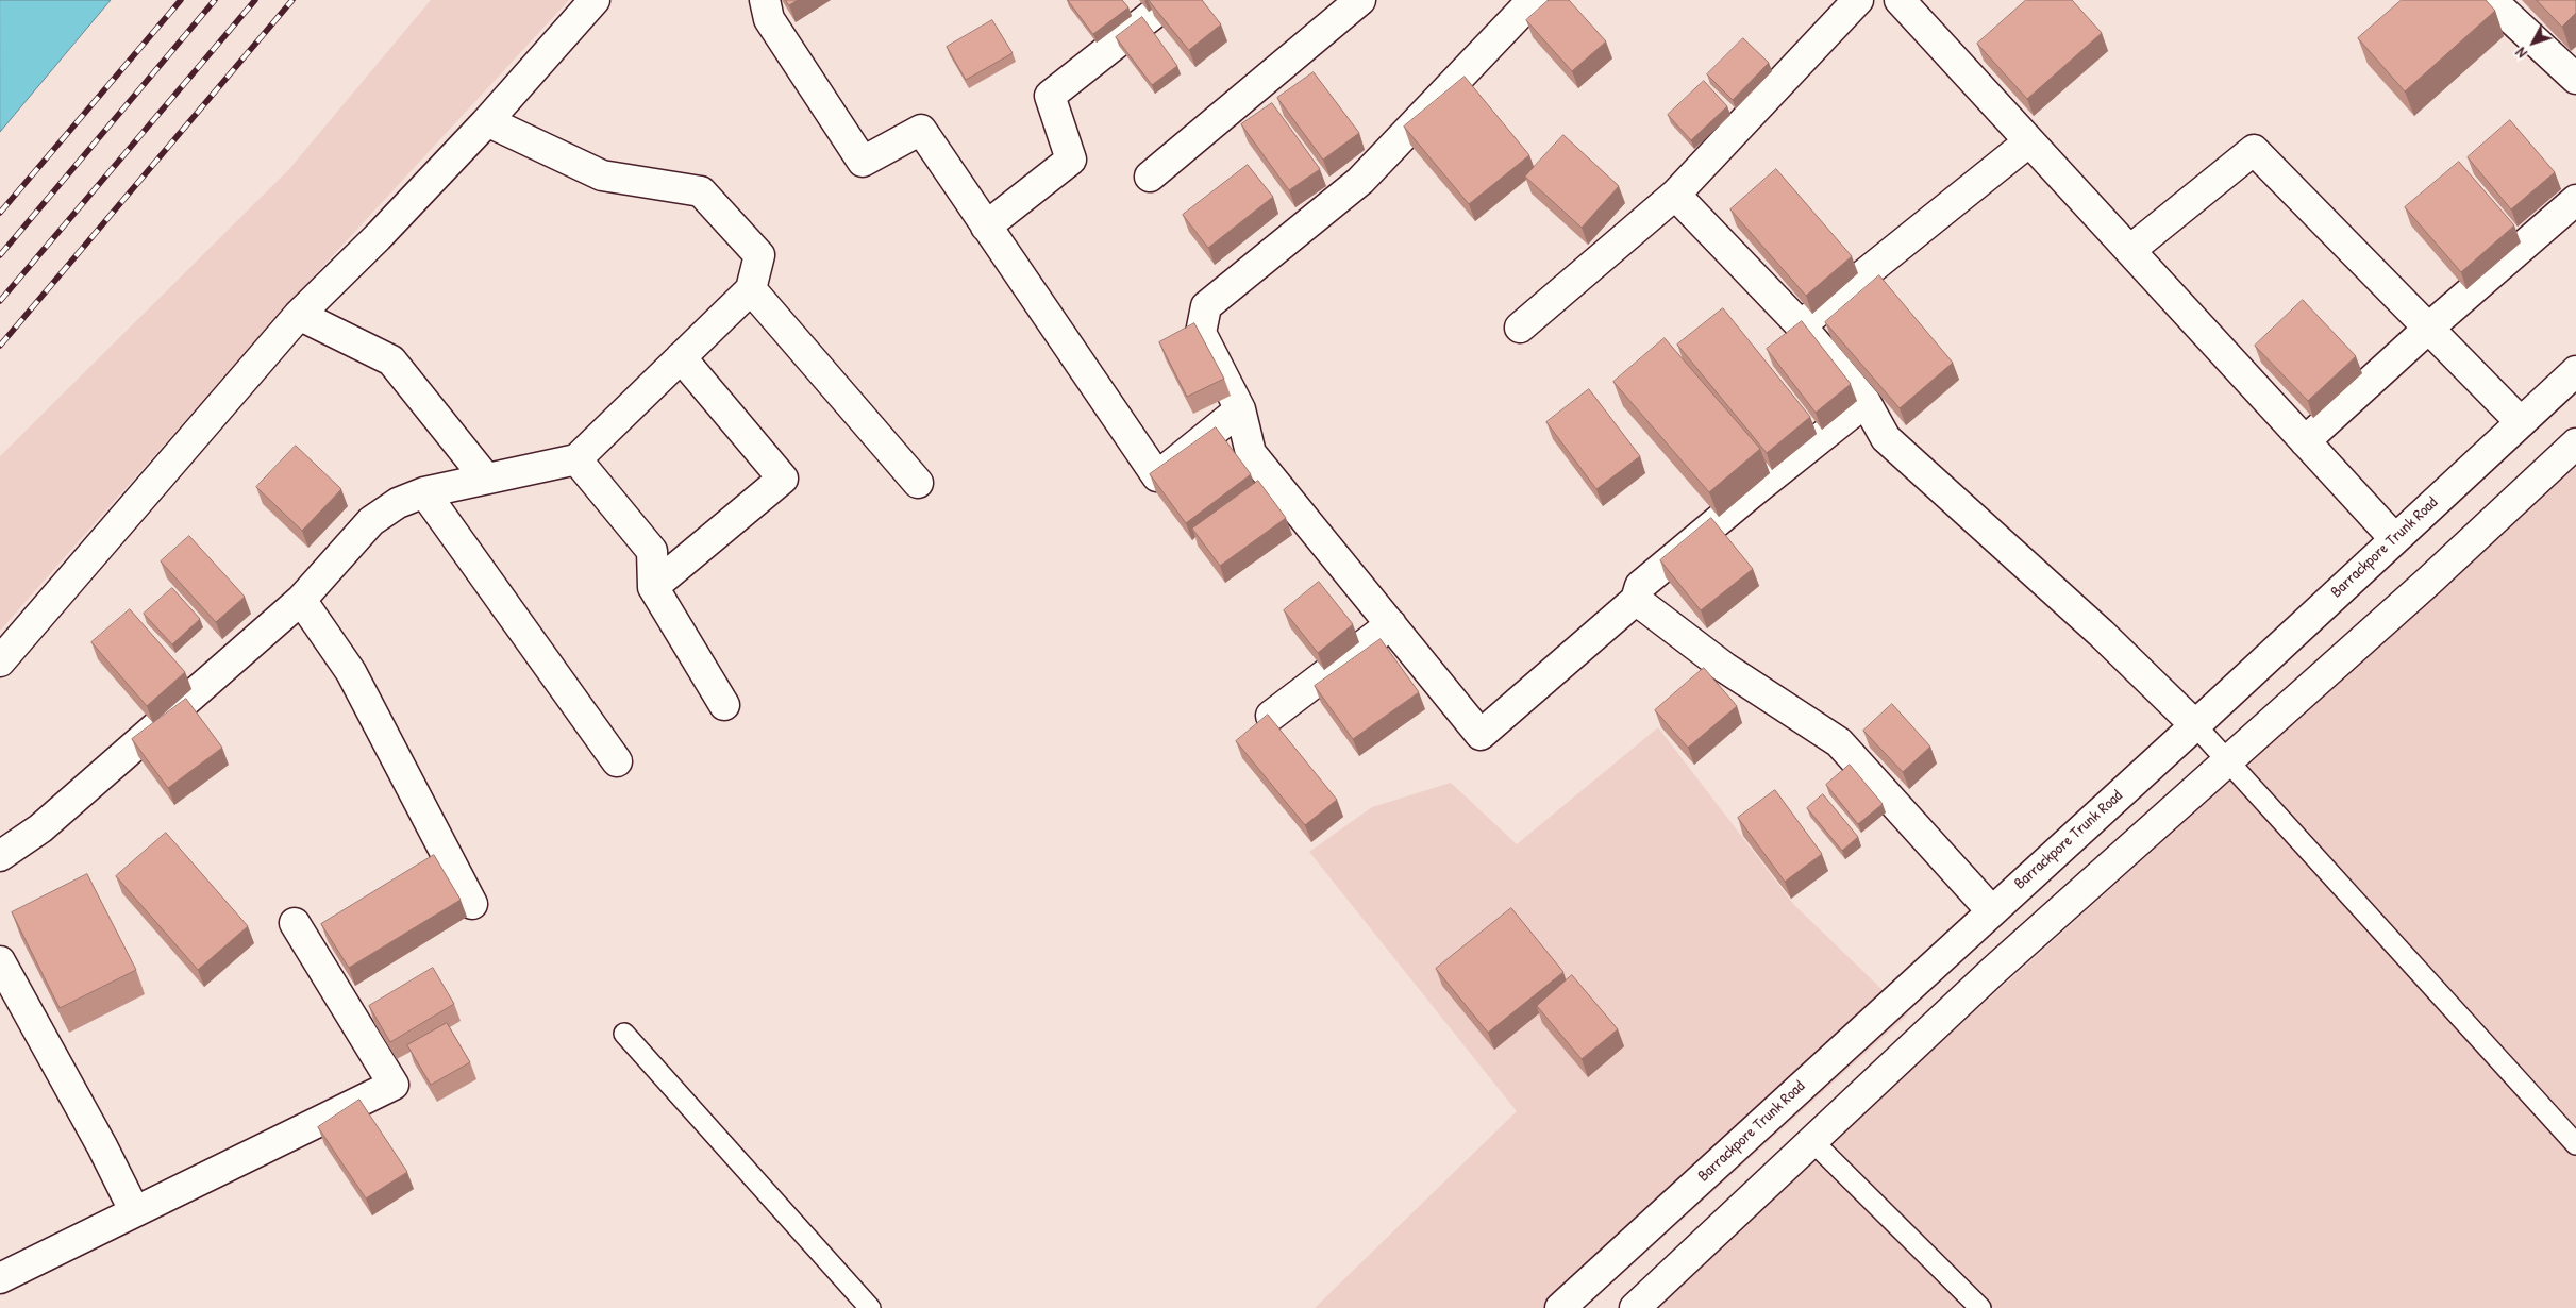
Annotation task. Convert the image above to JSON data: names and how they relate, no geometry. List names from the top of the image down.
{
  "streets": {
    "street": ["Barrackpore Trunk Road"]
  },
  "north": "bottom left"
}
